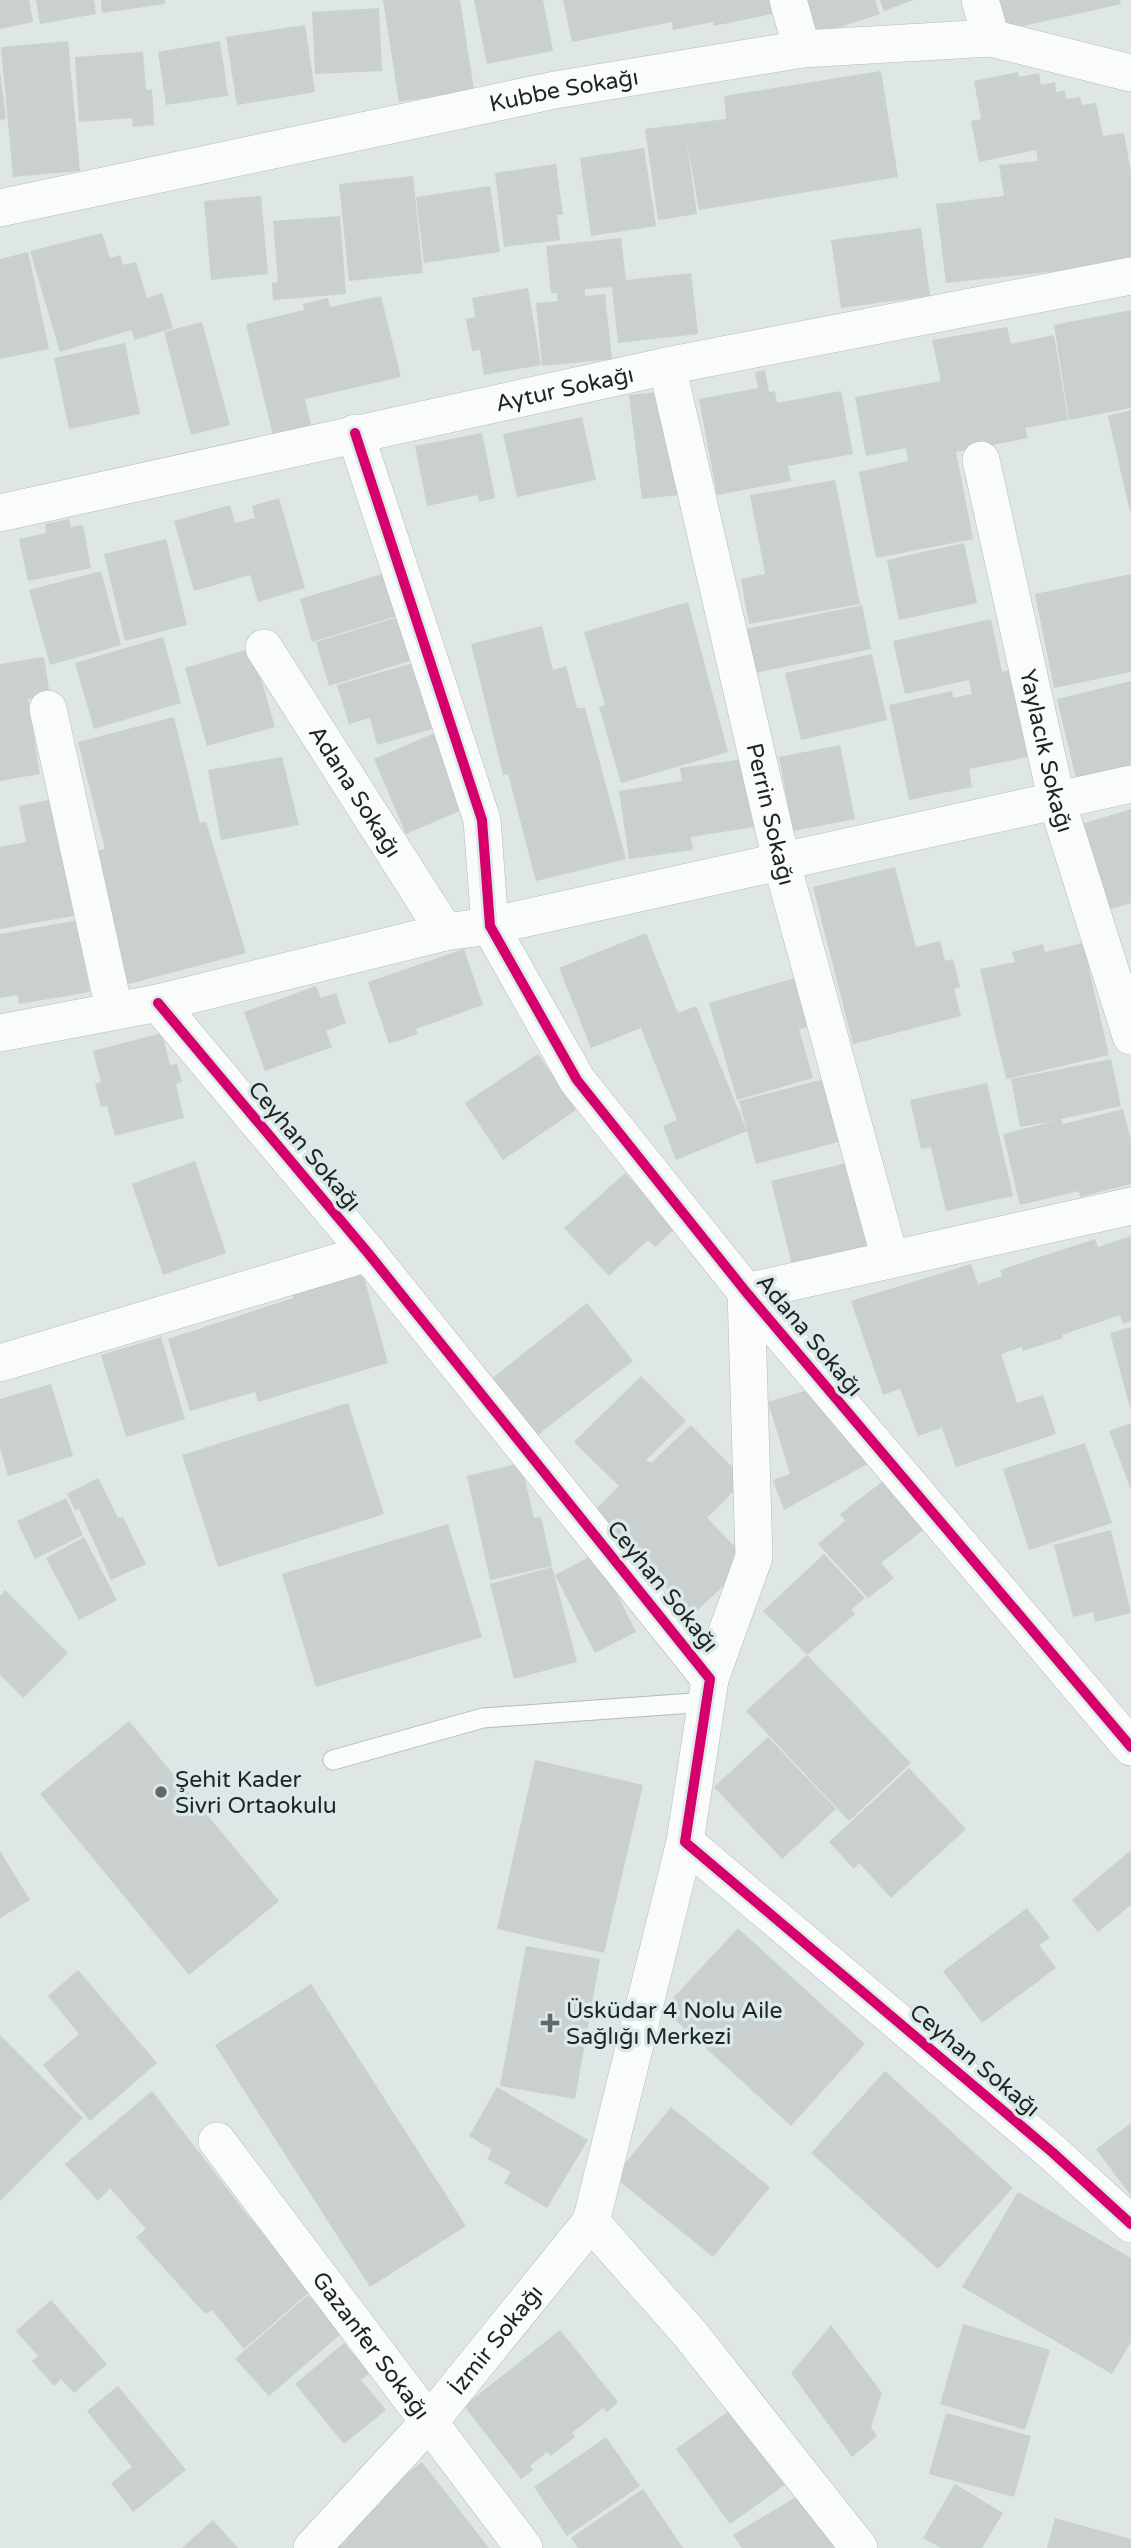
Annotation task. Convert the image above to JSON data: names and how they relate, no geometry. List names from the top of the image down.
{
  "streets": {
    "street": [
      "Kubbe Sokağı",
      "Aytur Sokağı",
      "Yaylacık Sokağı",
      "Adana Sokağı",
      "Perrin Sokağı",
      "Ceyhan Sokağı",
      "İzmir Sokağı",
      "Gazanfer Sokağı"
    ]
  },
  "crossings": [
    ["Aytur Sokağı", "Perrin Sokağı"],
    ["İzmir Sokağı", "Gazanfer Sokağı"]
  ],
  "places": {
    "other": ["Şehit Kader Sivri Ortaokulu"],
    "health": ["Üsküdar 4 Nolu Aile Sağlığı Merkezi"]
  }
}
